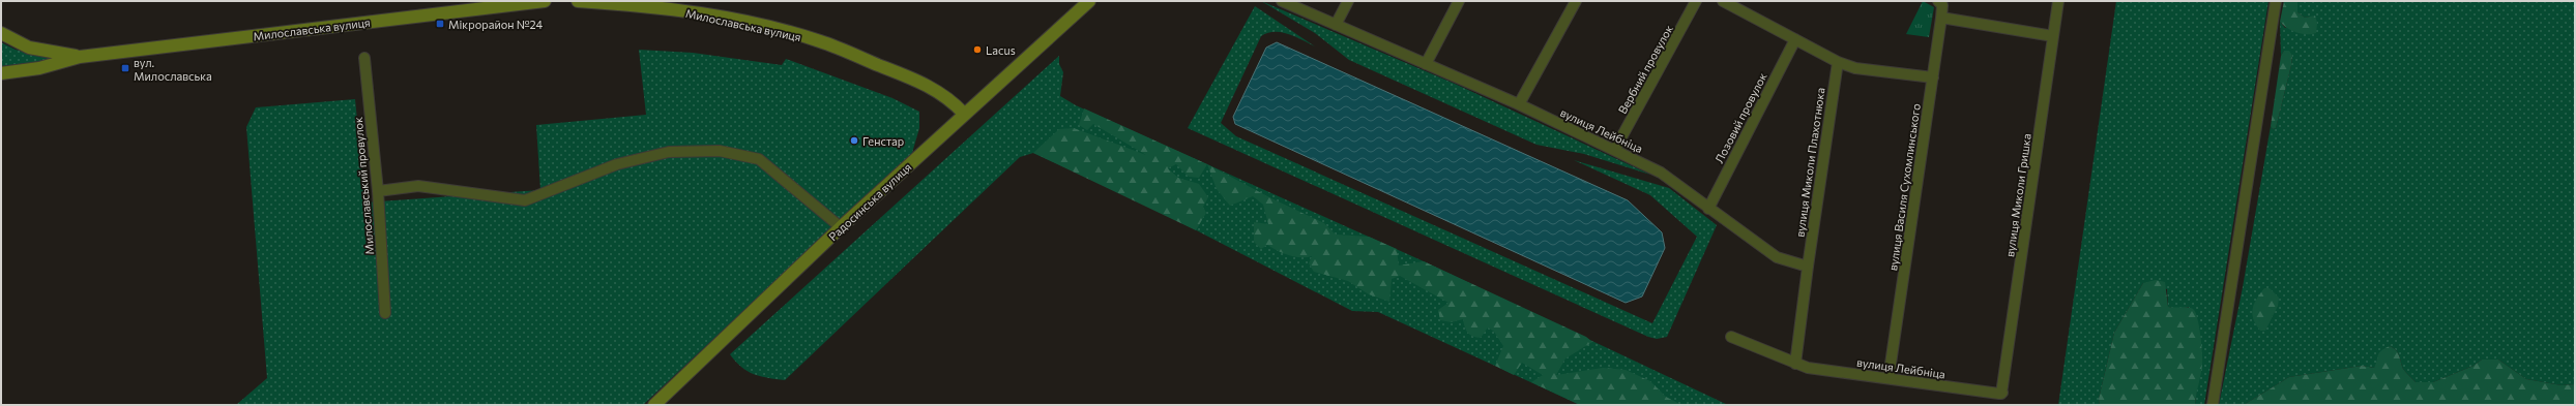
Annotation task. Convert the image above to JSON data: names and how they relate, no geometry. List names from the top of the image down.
{
  "streets": {
    "main road": ["Милославська вулиця", "Радосинська вулиця"],
    "street": [
      "Вербний провулок",
      "Лозовий провулок",
      "вулиця Лейбніца",
      "вулиця Миколи Плахотнюка",
      "Милославський провулок",
      "вулиця Василя Сухомлинського",
      "вулиця Миколи Гришка"
    ]
  },
  "crossings": [
    ["Милославська вулиця", "Радосинська вулиця"],
    ["Вербний провулок", "вулиця Лейбніца"],
    ["Лозовий провулок", "вулиця Лейбніца"],
    ["вулиця Лейбніца", "вулиця Миколи Плахотнюка"],
    ["вулиця Лейбніца", "вулиця Василя Сухомлинського"],
    ["вулиця Лейбніца", "вулиця Миколи Гришка"]
  ],
  "places": {
    "transit": ["Мікрорайон №24", "вул. Милославська"],
    "other": ["Lacus", "Генстар"]
  }
}
